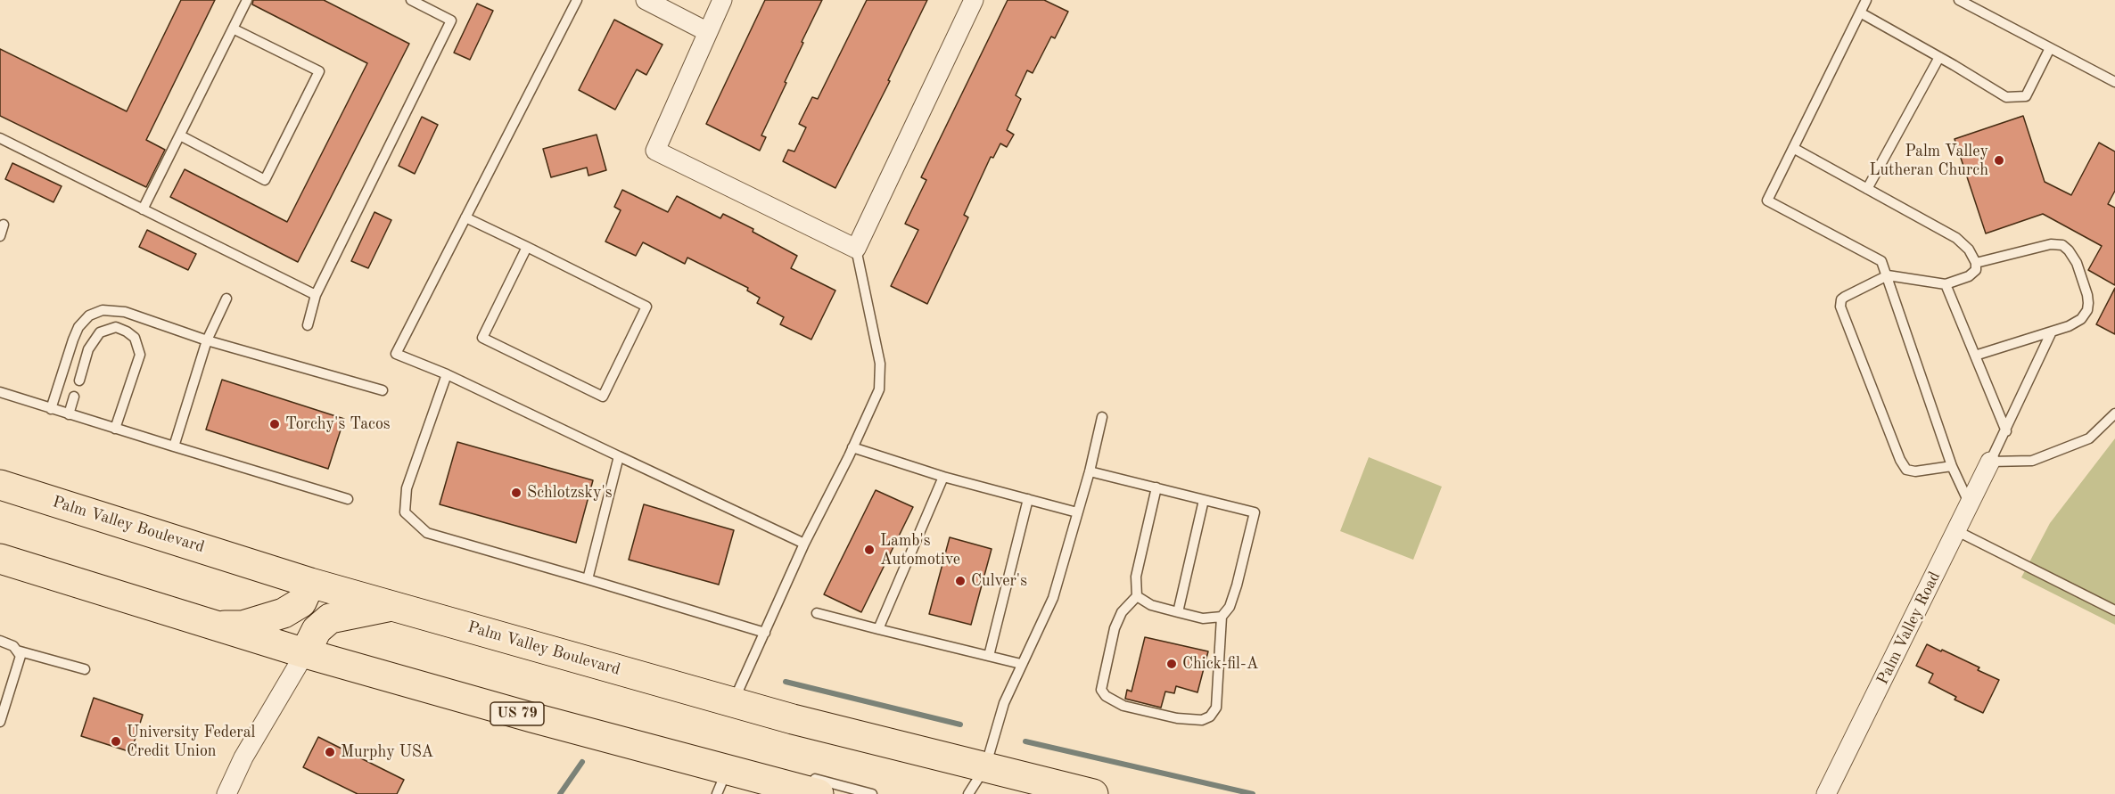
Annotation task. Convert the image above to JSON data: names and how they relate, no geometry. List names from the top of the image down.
{
  "streets": {
    "highway": ["Palm Valley Boulevard", "US 79"],
    "street": ["Palm Valley Road"]
  },
  "places": [
    "Palm Valley Lutheran Church",
    "Torchy's Tacos",
    "Schlotzsky's",
    "Lamb's Automotive",
    "Culver's",
    "Chick-fil-A",
    "University Federal Credit Union",
    "Murphy USA"
  ]
}
